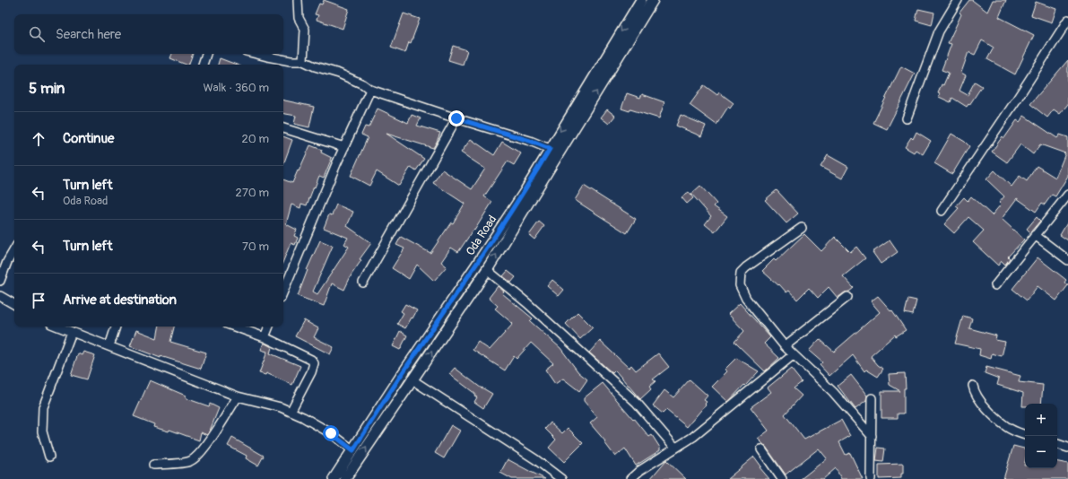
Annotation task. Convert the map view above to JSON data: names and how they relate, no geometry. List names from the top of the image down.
{
  "streets": {
    "street": ["Oda Road"]
  },
  "page": {
    "search": "Search here",
    "heading": ["5 min", "Walk · 360 m"],
    "list": [
      ["Continue", "20 m"],
      ["Turn left", "Oda Road", "270 m"],
      ["Turn left", "70 m"],
      "Arrive at destination"
    ],
    "map_buttons": ["+", "−"]
  }
}
